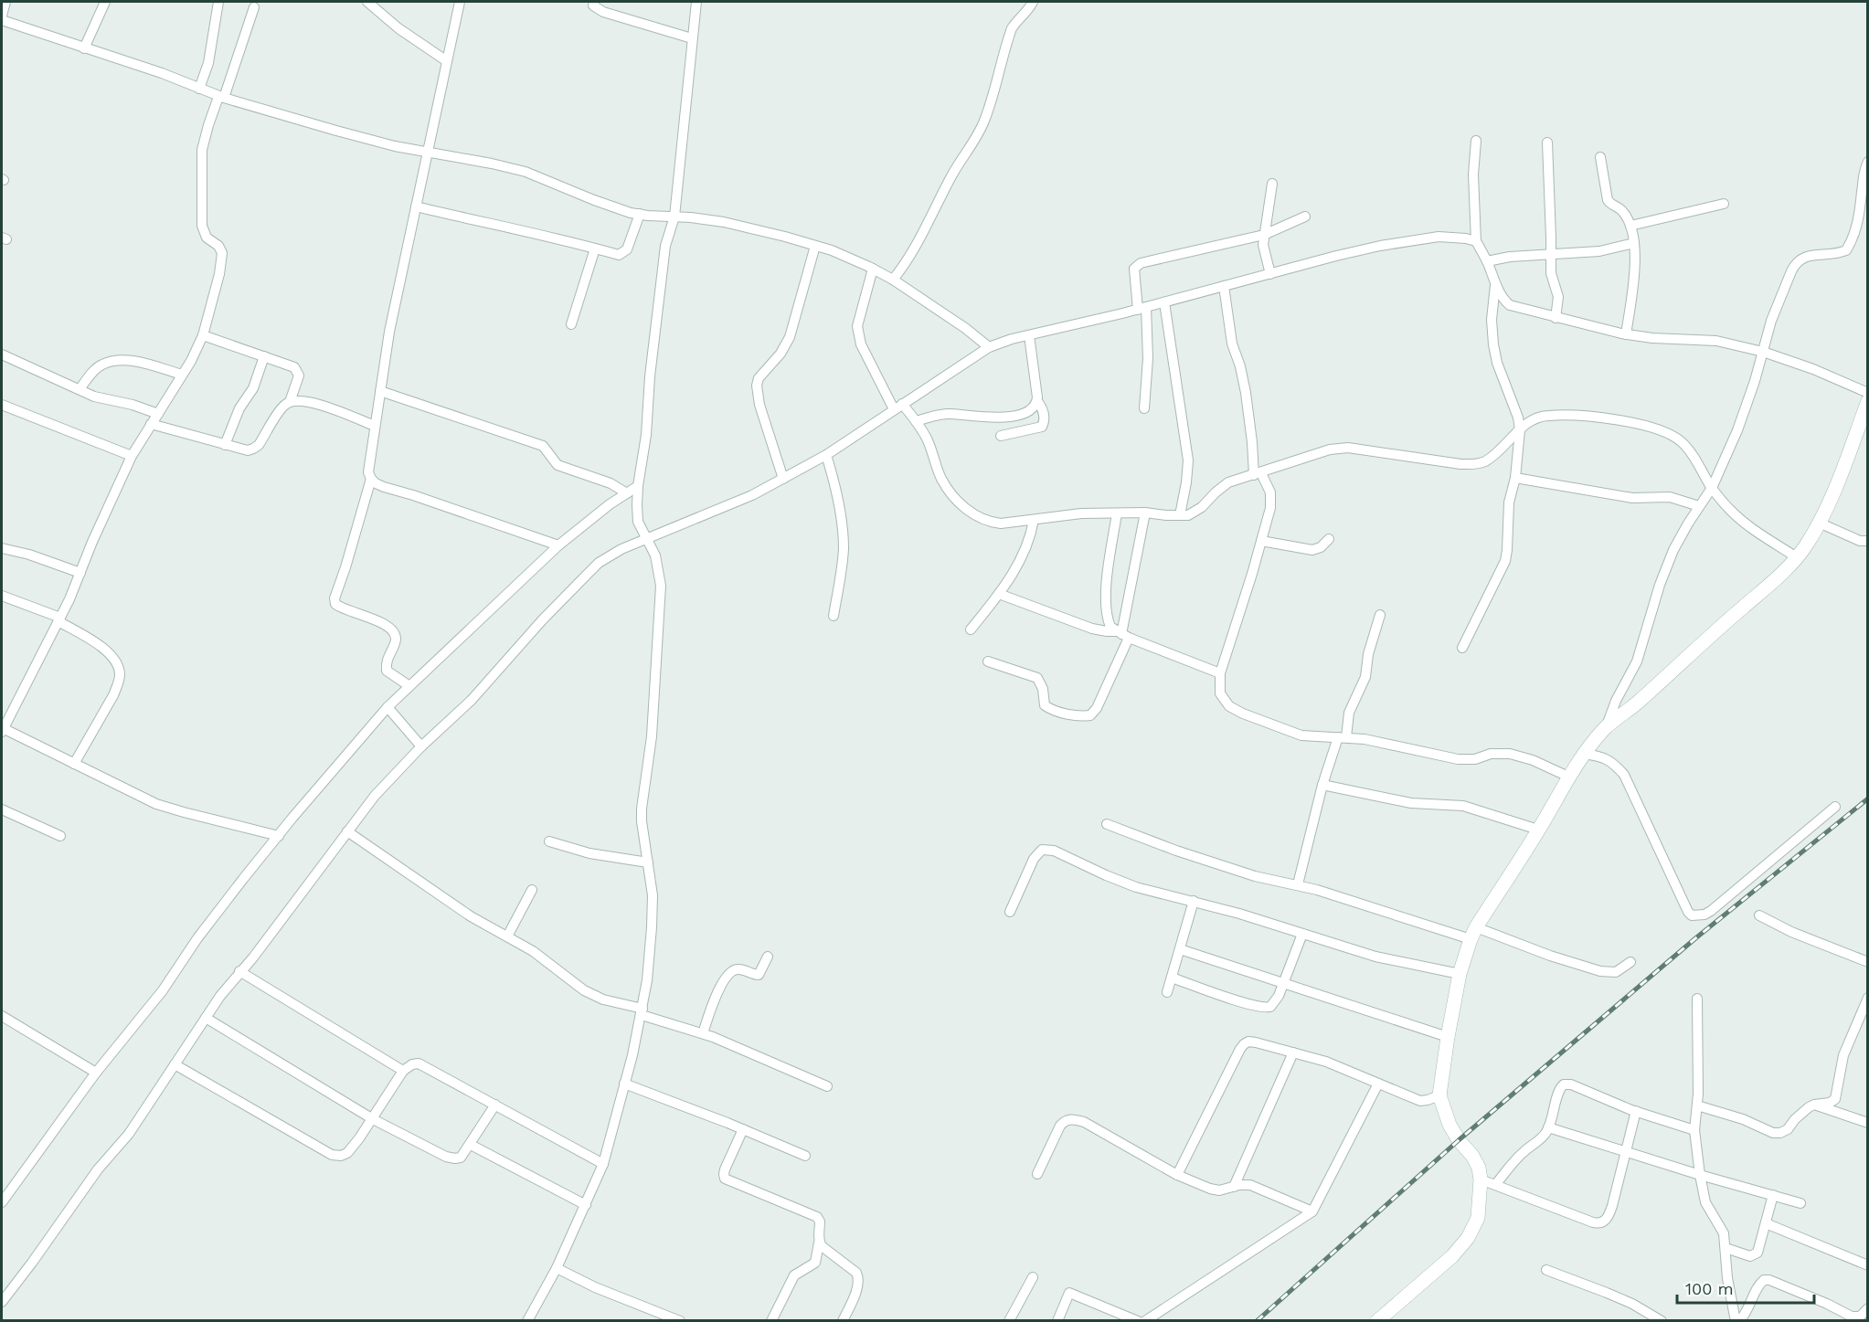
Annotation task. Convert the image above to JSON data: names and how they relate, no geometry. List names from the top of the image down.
{
  "scale_bar": "100 m"
}
